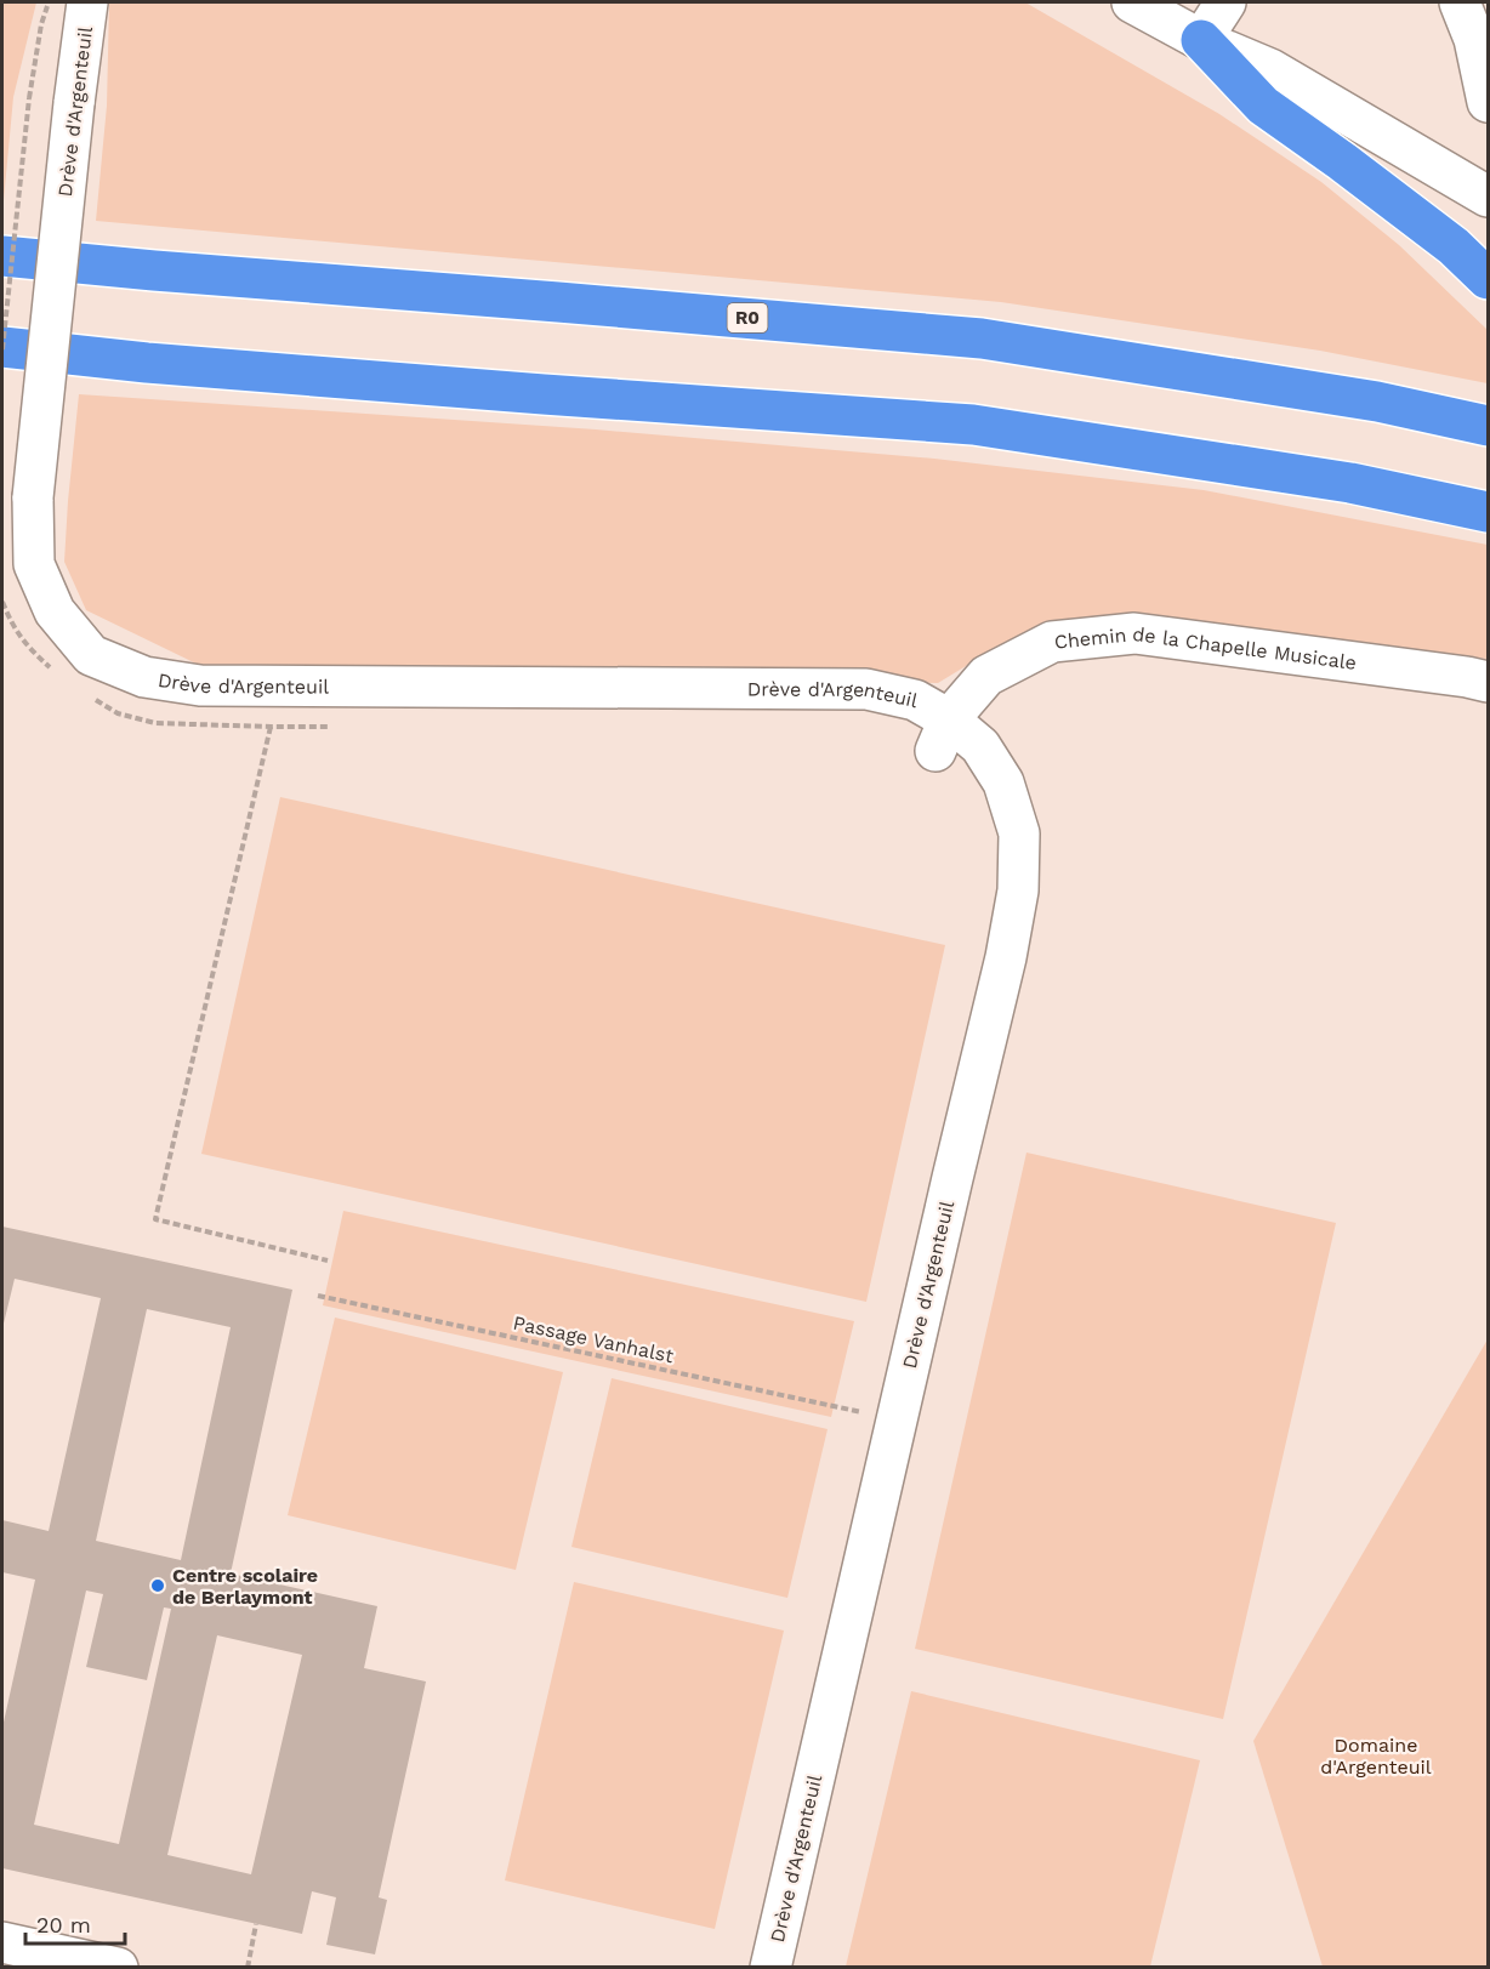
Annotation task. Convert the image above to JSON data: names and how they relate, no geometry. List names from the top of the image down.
{
  "streets": {
    "highway": ["R0"],
    "street": ["Drève d'Argenteuil", "Chemin de la Chapelle Musicale"],
    "path": ["Passage Vanhalst"]
  },
  "crossings": [
    ["Drève d'Argenteuil", "Chemin de la Chapelle Musicale"]
  ],
  "parks": ["Domaine d'Argenteuil"],
  "places": ["Centre scolaire de Berlaymont"],
  "scale_bar": "20 m"
}
